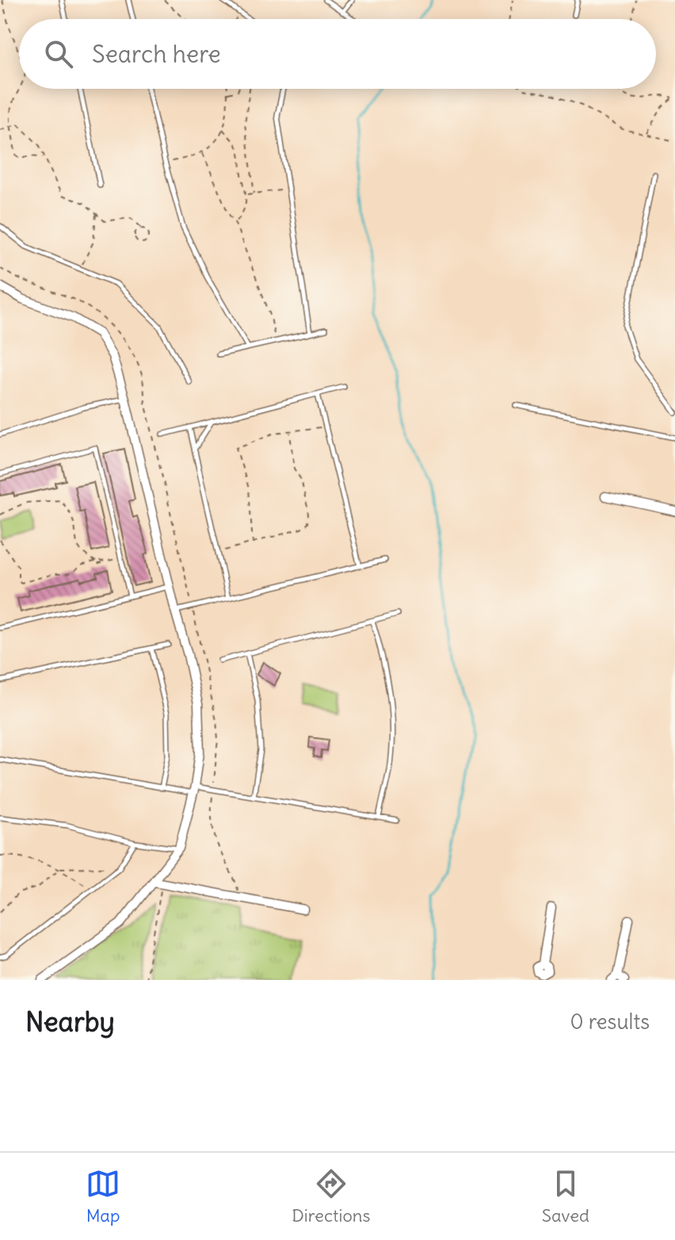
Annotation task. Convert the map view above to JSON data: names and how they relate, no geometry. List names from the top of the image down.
{
  "page": {
    "search": "Search here",
    "heading": ["Nearby", "0 results"],
    "nav": ["Map", "Directions", "Saved"]
  }
}
